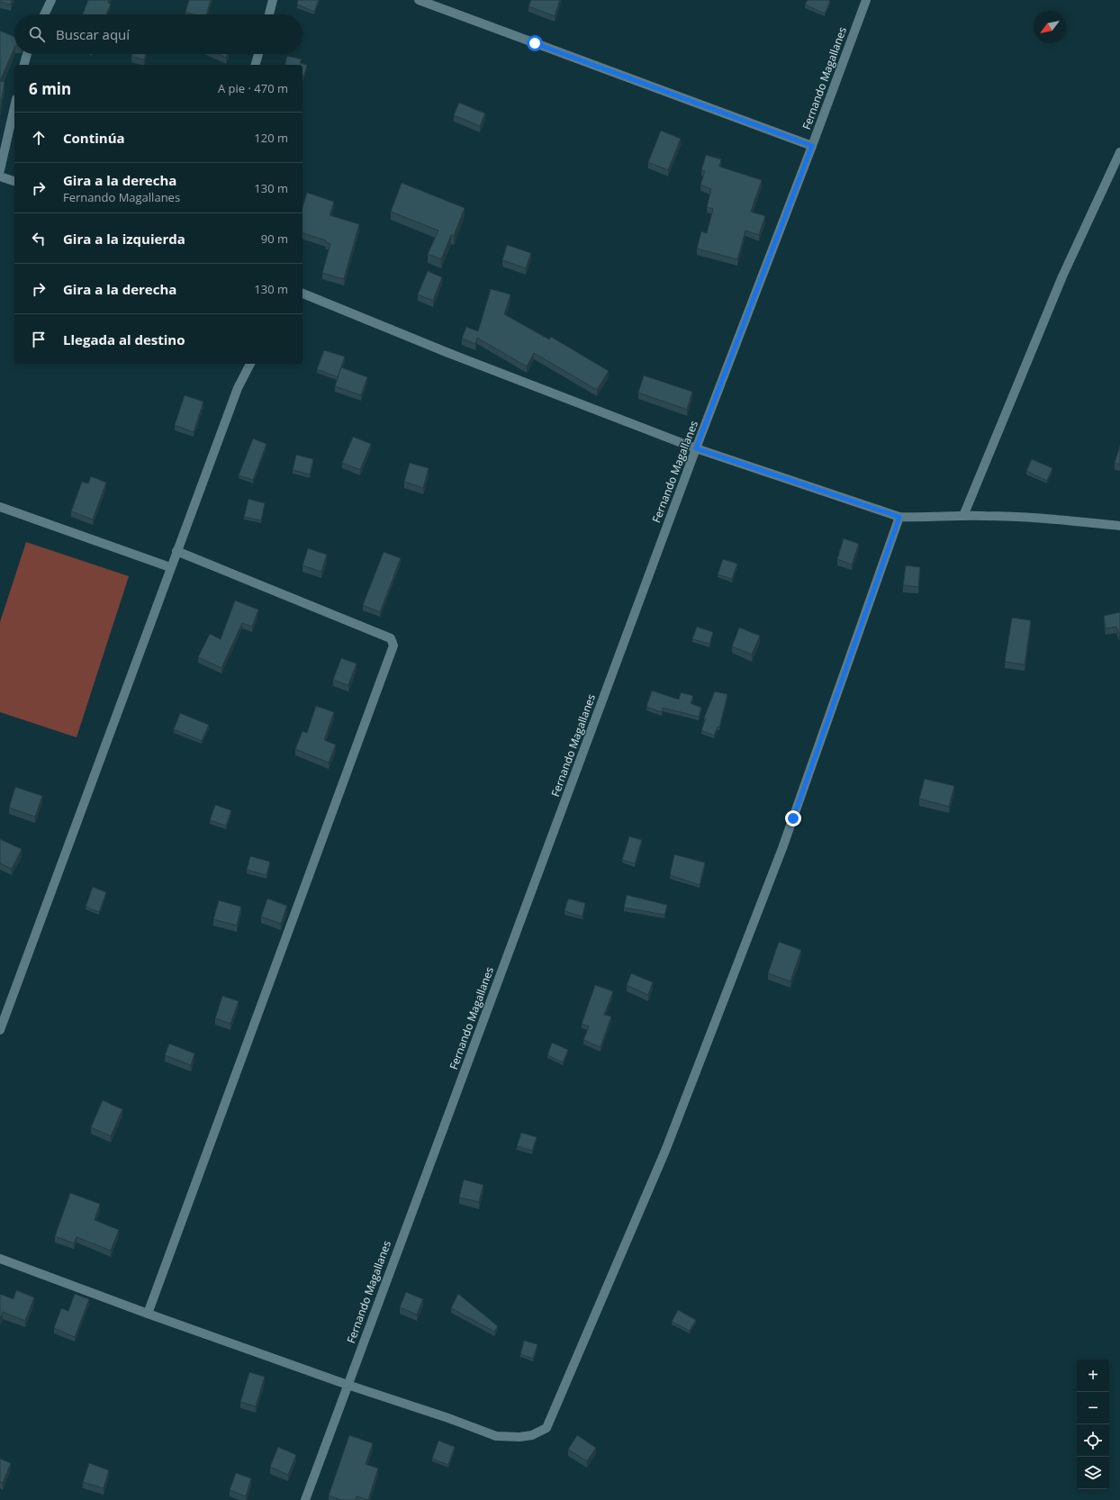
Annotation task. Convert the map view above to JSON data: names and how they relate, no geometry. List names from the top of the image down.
{
  "streets": {
    "street": ["Fernando Magallanes"]
  },
  "north": "bottom left",
  "page": {
    "search": "Buscar aquí",
    "heading": ["6 min", "A pie · 470 m"],
    "list": [
      ["Continúa", "120 m"],
      ["Gira a la derecha", "Fernando Magallanes", "130 m"],
      ["Gira a la izquierda", "90 m"],
      ["Gira a la derecha", "130 m"],
      "Llegada al destino"
    ],
    "map_buttons": ["+", "−"]
  }
}
